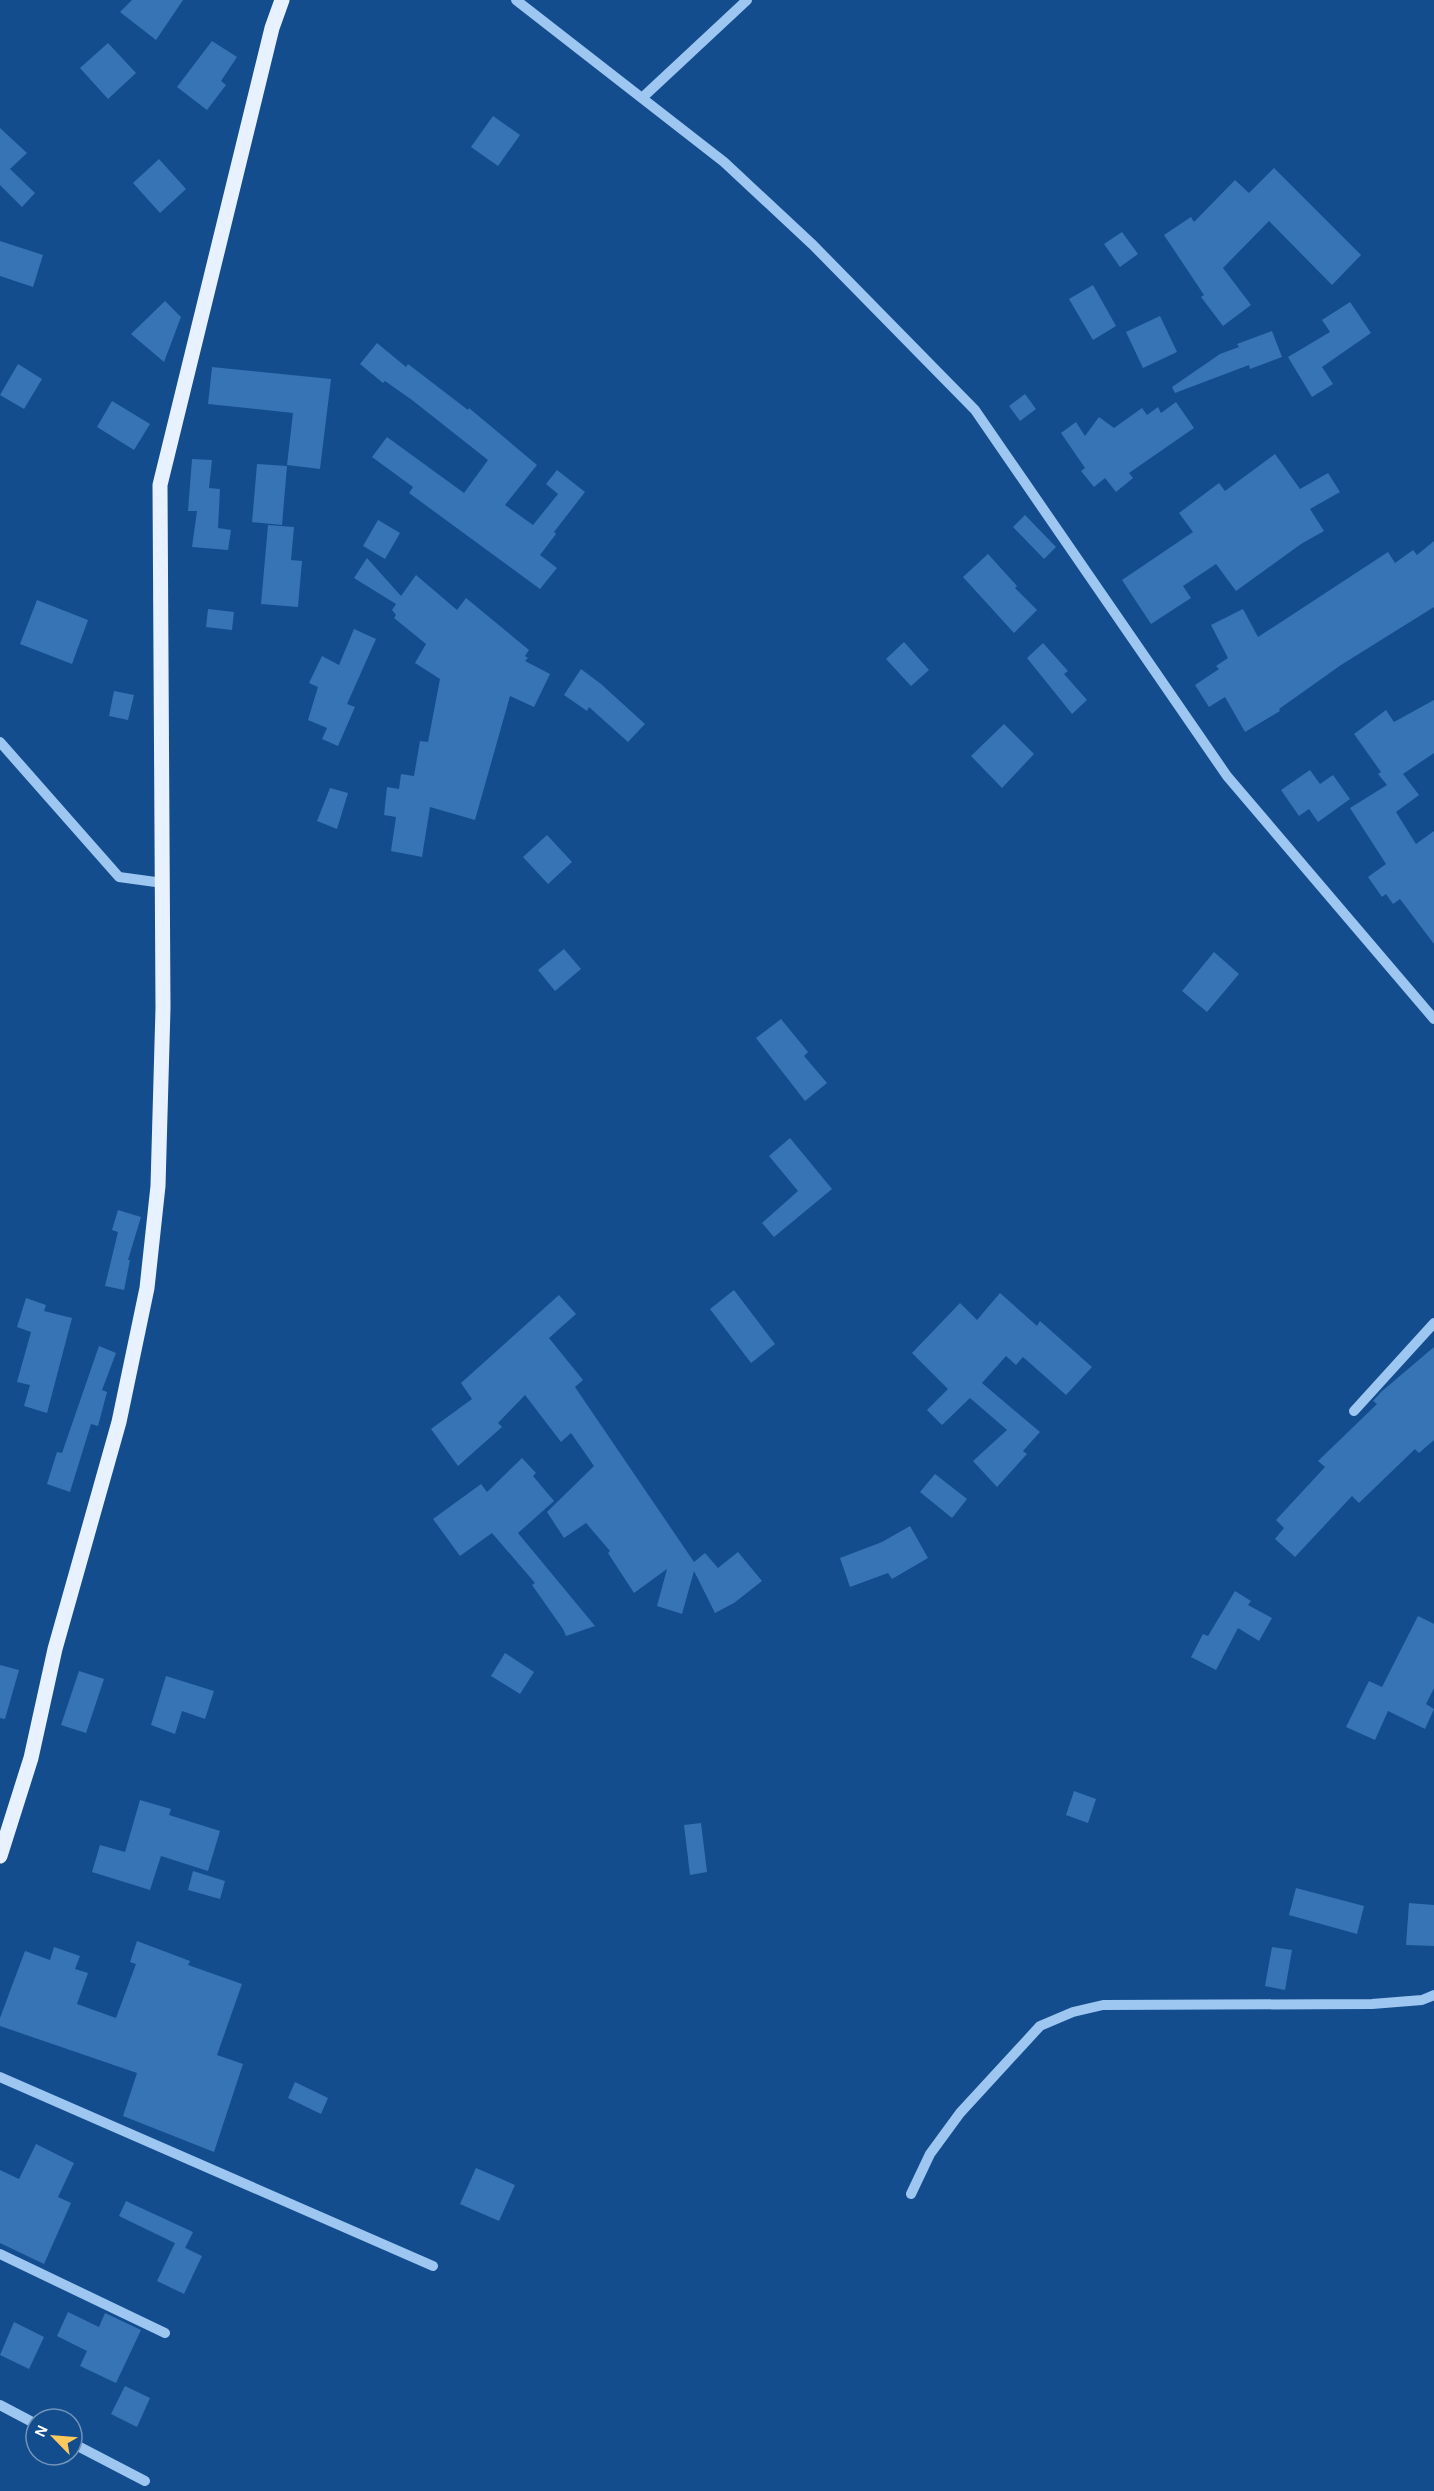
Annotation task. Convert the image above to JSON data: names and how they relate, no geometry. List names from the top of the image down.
{
  "north": "top left"
}
